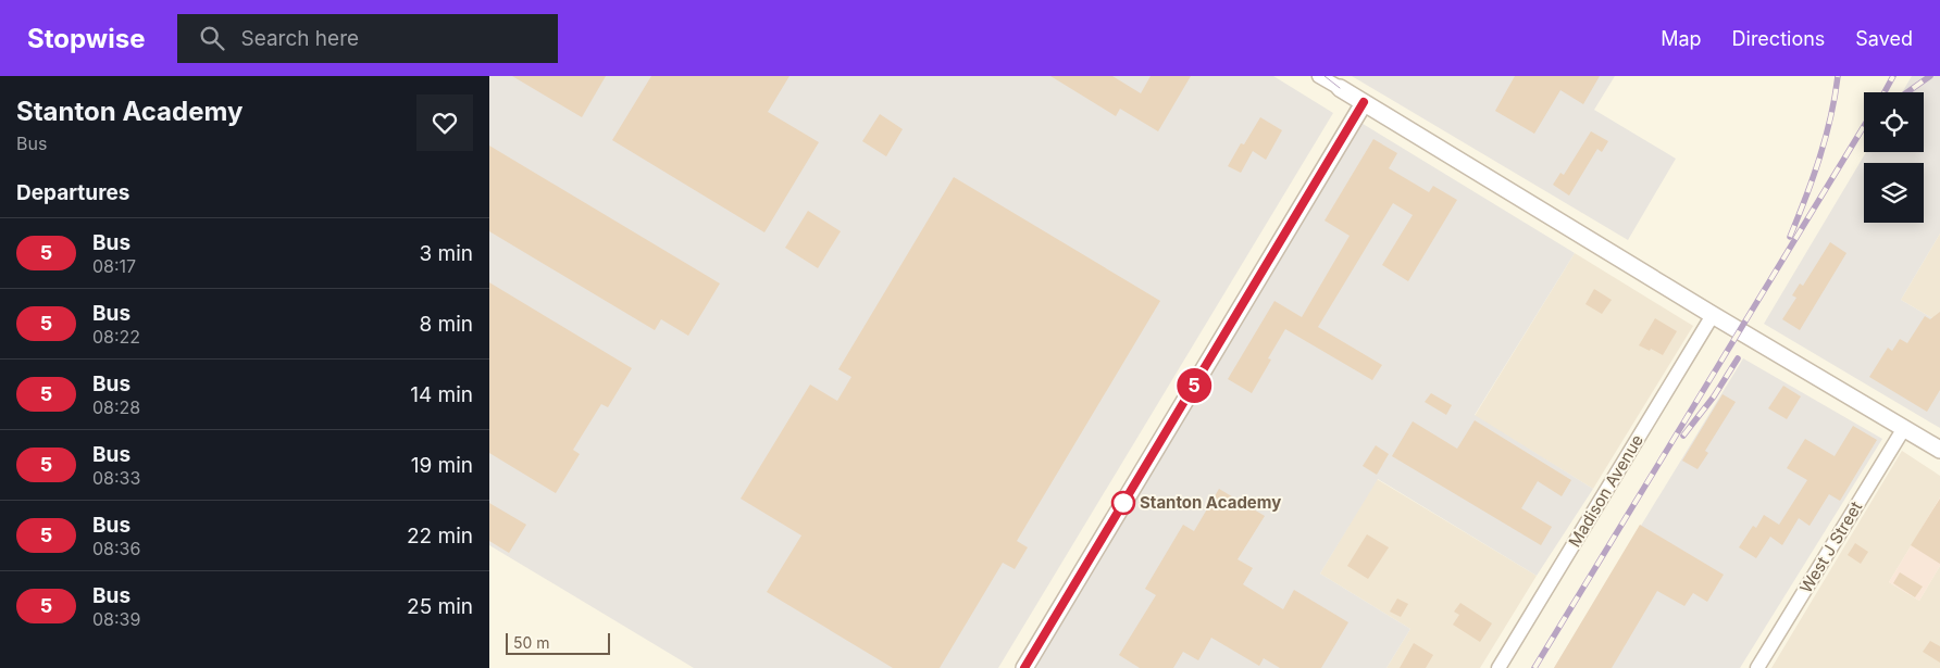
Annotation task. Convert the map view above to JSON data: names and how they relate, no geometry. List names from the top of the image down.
{
  "streets": {
    "street": ["Madison Avenue", "West J Street"]
  },
  "places": ["Stanton Academy"],
  "lines": ["bus line 5"],
  "scale_bar": "50 m",
  "page": {
    "header": "Stopwise",
    "search": "Search here",
    "nav": ["Map", "Directions", "Saved"],
    "heading": [
      ["Stanton Academy", "Bus"],
      "Departures"
    ],
    "on_map": "5",
    "list": [
      {
        "mark": "5",
        "name": "Bus",
        "note": "08:17",
        "value": "3 min"
      },
      {
        "mark": "5",
        "name": "Bus",
        "note": "08:22",
        "value": "8 min"
      },
      {
        "mark": "5",
        "name": "Bus",
        "note": "08:28",
        "value": "14 min"
      },
      {
        "mark": "5",
        "name": "Bus",
        "note": "08:33",
        "value": "19 min"
      },
      {
        "mark": "5",
        "name": "Bus",
        "note": "08:36",
        "value": "22 min"
      },
      {
        "mark": "5",
        "name": "Bus",
        "note": "08:39",
        "value": "25 min"
      }
    ],
    "scale": "50 m"
  }
}
